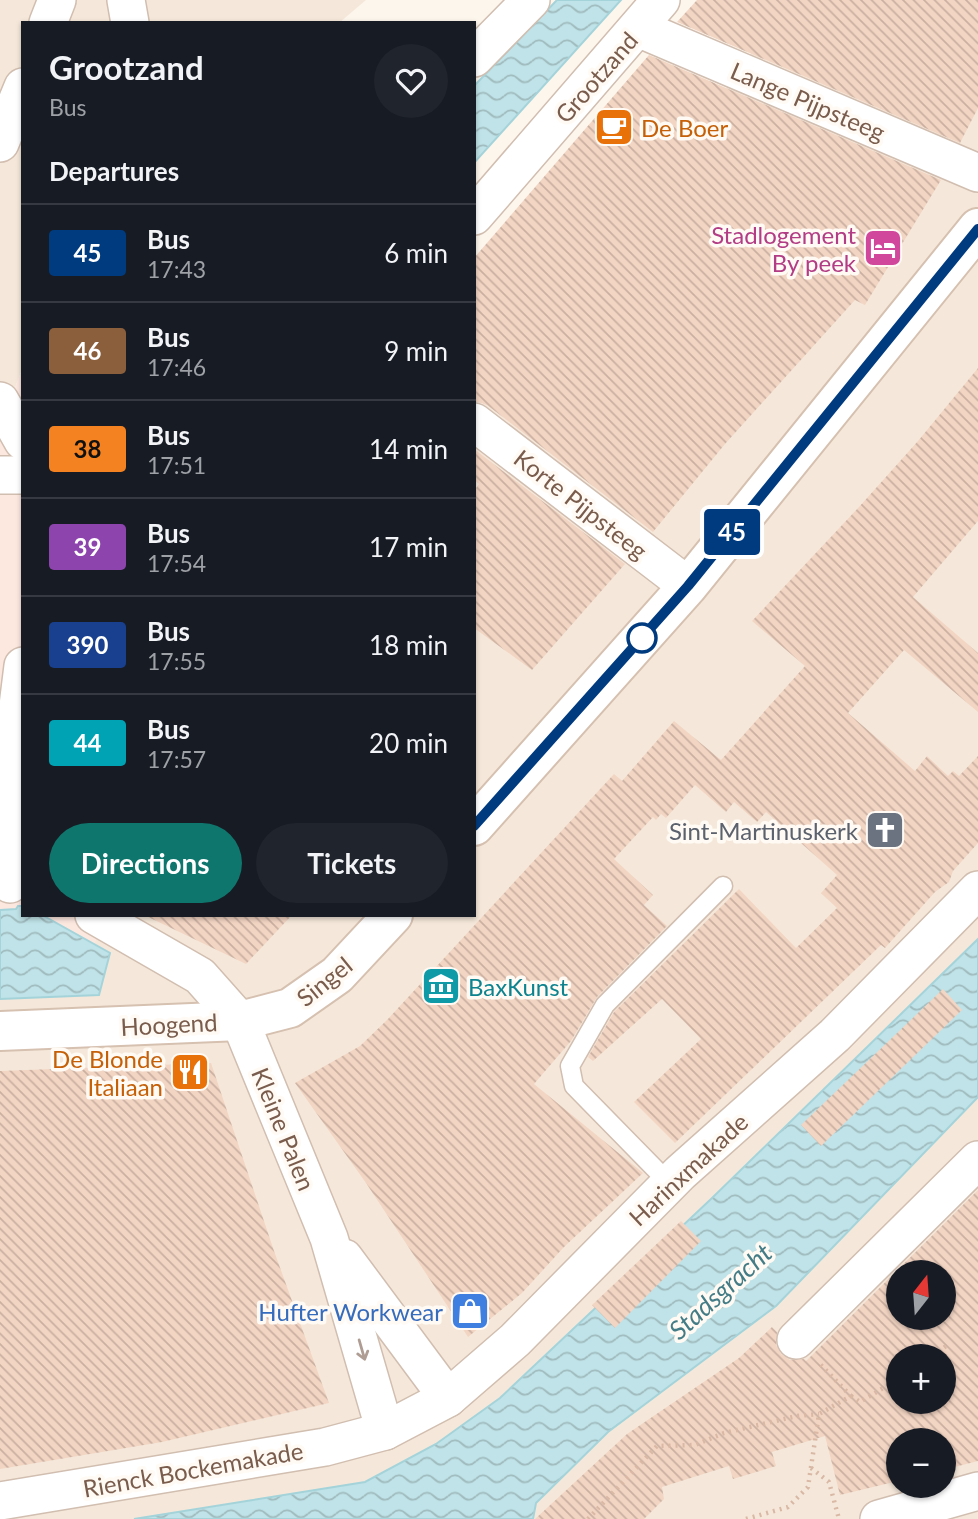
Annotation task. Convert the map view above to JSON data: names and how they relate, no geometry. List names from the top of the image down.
{
  "streets": {
    "main road": ["Singel", "Hoogend"],
    "street": [
      "Grootzand",
      "Lange Pijpsteeg",
      "Korte Pijpsteeg",
      "Kleine Palen",
      "Harinxmakade",
      "Rienck Bockemakade"
    ]
  },
  "crossings": [
    ["Grootzand", "Lange Pijpsteeg"],
    ["Singel", "Hoogend"],
    ["Singel", "Kleine Palen"],
    ["Hoogend", "Kleine Palen"],
    ["Kleine Palen", "Harinxmakade"],
    ["Kleine Palen", "Rienck Bockemakade"],
    ["Harinxmakade", "Rienck Bockemakade"]
  ],
  "water": ["Stadsgracht"],
  "places": {
    "cafe": ["De Boer"],
    "hotel": ["Stadlogement By peek"],
    "church": ["Sint-Martinuskerk"],
    "museum": ["BaxKunst"],
    "restaurant": ["De Blonde Italiaan"],
    "shop": ["Hufter Workwear"]
  },
  "lines": ["bus line 45"],
  "north": "top",
  "page": {
    "on_map": "45",
    "heading": [
      ["Grootzand", "Bus"],
      "Departures"
    ],
    "list": [
      {
        "mark": "45",
        "name": "Bus",
        "note": "17:43",
        "value": "6 min"
      },
      {
        "mark": "46",
        "name": "Bus",
        "note": "17:46",
        "value": "9 min"
      },
      {
        "mark": "38",
        "name": "Bus",
        "note": "17:51",
        "value": "14 min"
      },
      {
        "mark": "39",
        "name": "Bus",
        "note": "17:54",
        "value": "17 min"
      },
      {
        "mark": "390",
        "name": "Bus",
        "note": "17:55",
        "value": "18 min"
      },
      {
        "mark": "44",
        "name": "Bus",
        "note": "17:57",
        "value": "20 min"
      }
    ],
    "buttons": ["Directions", "Tickets"],
    "map_buttons": ["+", "−"]
  }
}
